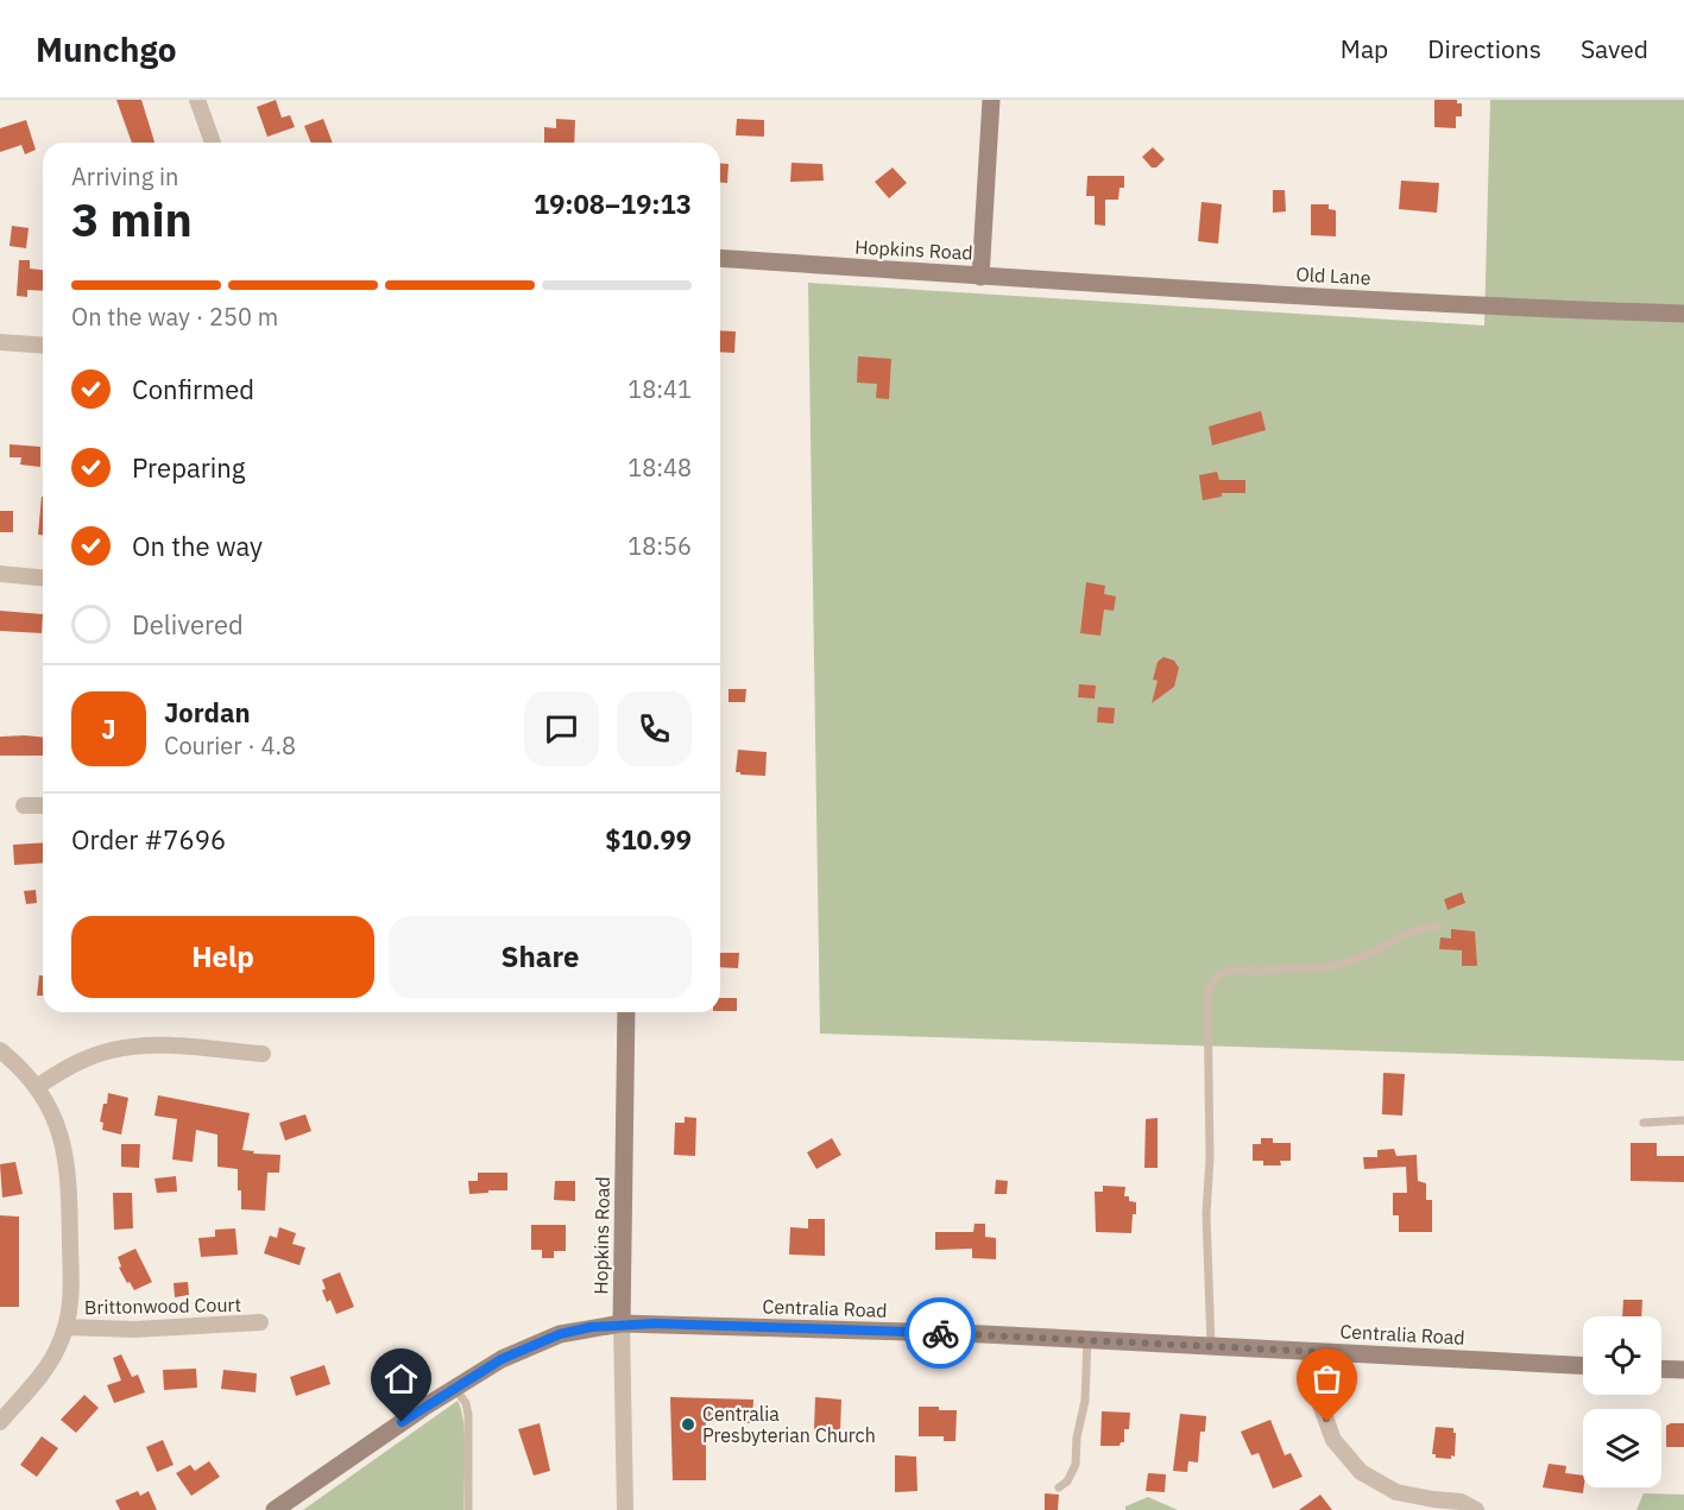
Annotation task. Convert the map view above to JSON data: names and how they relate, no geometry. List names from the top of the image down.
{
  "streets": {
    "main road": ["Hopkins Road", "Old Lane", "Centralia Road"],
    "street": ["Brittonwood Court"]
  },
  "crossings": [
    ["Hopkins Road", "Old Lane"],
    ["Hopkins Road", "Centralia Road"]
  ],
  "places": ["Centralia Presbyterian Church"],
  "page": {
    "header": "Munchgo",
    "nav": ["Map", "Directions", "Saved"],
    "heading": ["3 min", "Arriving in", "19:08–19:13"],
    "panel": [
      "Jordan",
      "Courier · 4.8",
      "Order #7696",
      "$10.99"
    ],
    "bar": "On the way · 250 m",
    "list": [
      ["Confirmed", "18:41"],
      ["Preparing", "18:48"],
      ["On the way", "18:56"],
      "Delivered"
    ],
    "round": "J",
    "buttons": ["Help", "Share"]
  }
}
